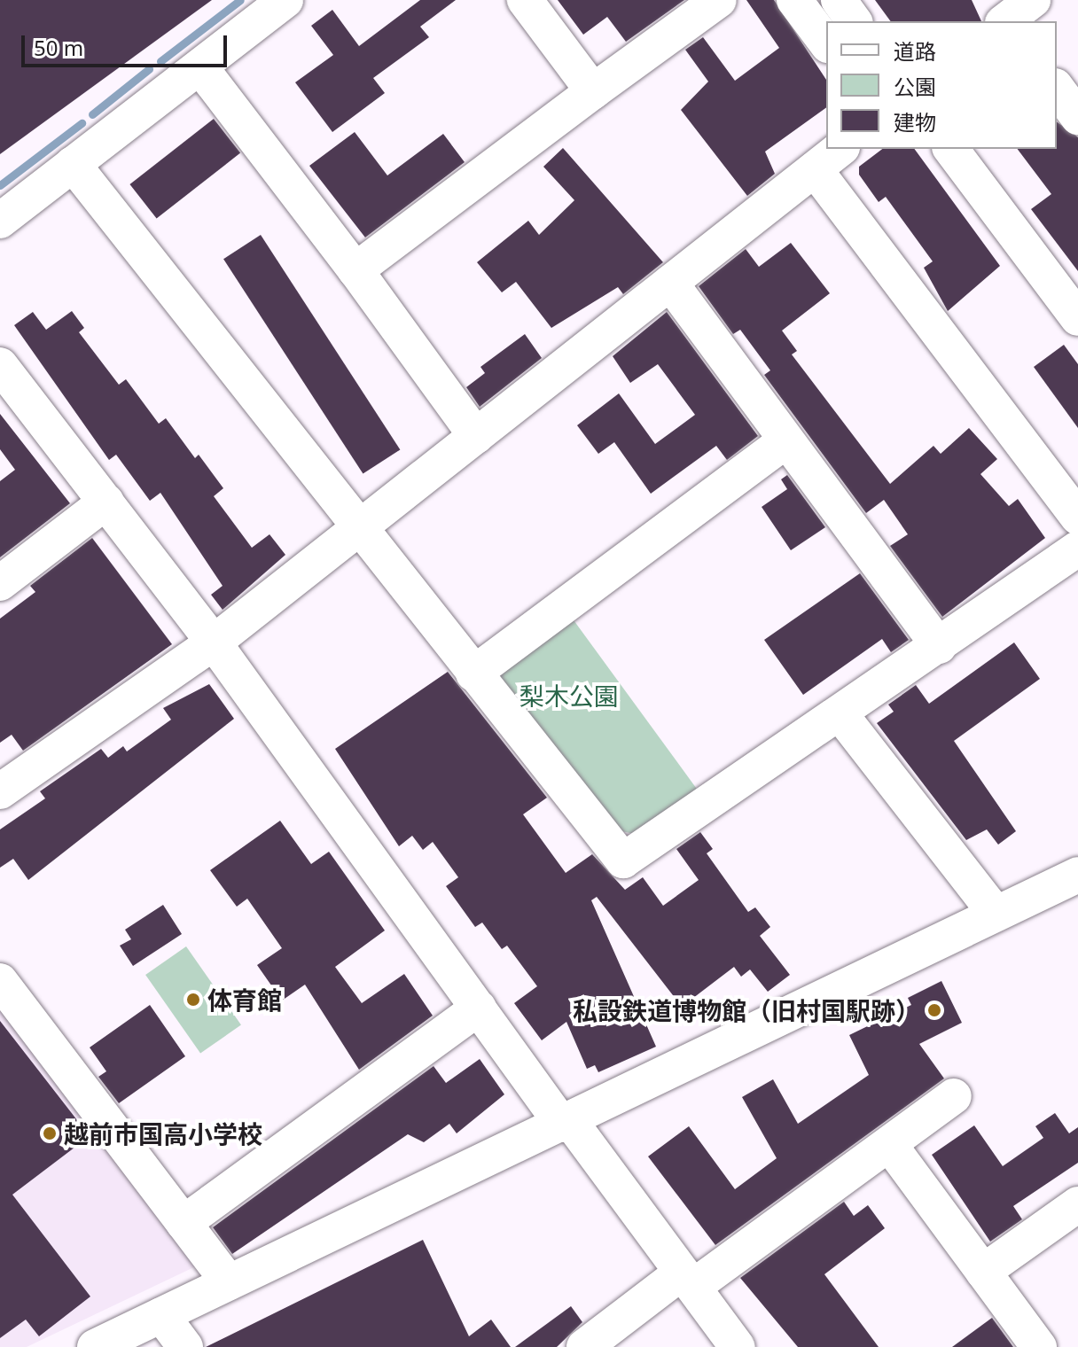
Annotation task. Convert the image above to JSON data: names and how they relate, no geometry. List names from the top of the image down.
{
  "parks": ["梨木公園"],
  "places": ["体育館", "私設鉄道博物館（旧村国駅跡）", "越前市国高小学校"],
  "legend": ["道路", "公園", "建物"],
  "scale_bar": "50 m"
}
